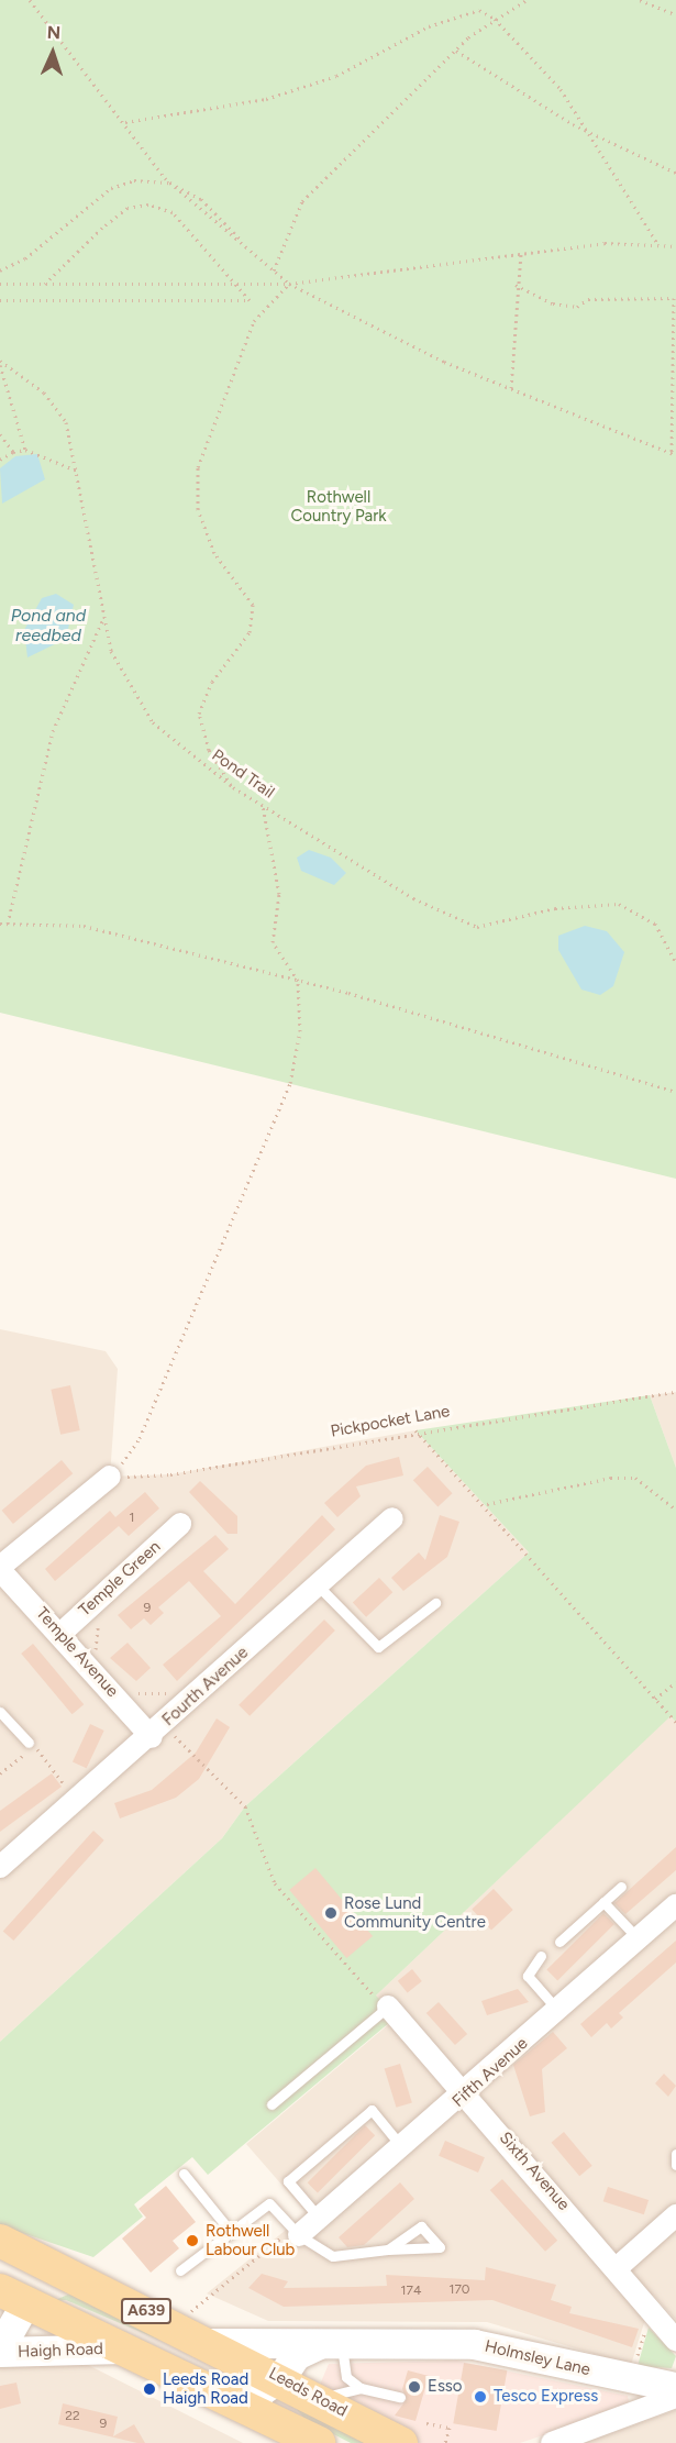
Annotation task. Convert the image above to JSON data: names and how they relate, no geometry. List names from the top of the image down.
{
  "streets": {
    "main road": ["A639", "Leeds Road"],
    "street": [
      "Temple Green",
      "Temple Avenue",
      "Fourth Avenue",
      "Fifth Avenue",
      "Sixth Avenue",
      "Haigh Road",
      "Holmsley Lane"
    ],
    "path": ["Pond Trail", "Pickpocket Lane"]
  },
  "crossings": [
    ["Temple Green", "Temple Avenue"],
    ["Temple Avenue", "Fourth Avenue"],
    ["Fifth Avenue", "Sixth Avenue"],
    ["A639", "Haigh Road"],
    ["Holmsley Lane", "Leeds Road"]
  ],
  "water": ["Pond and reedbed"],
  "parks": ["Rothwell Country Park"],
  "places": [
    "Rose Lund Community Centre",
    "Rothwell Labour Club",
    "Esso",
    "Leeds Road Haigh Road",
    "Tesco Express"
  ],
  "house_numbers": [
    "1",
    "9",
    "170",
    "174",
    "22",
    "9"
  ],
  "north": "top"
}
